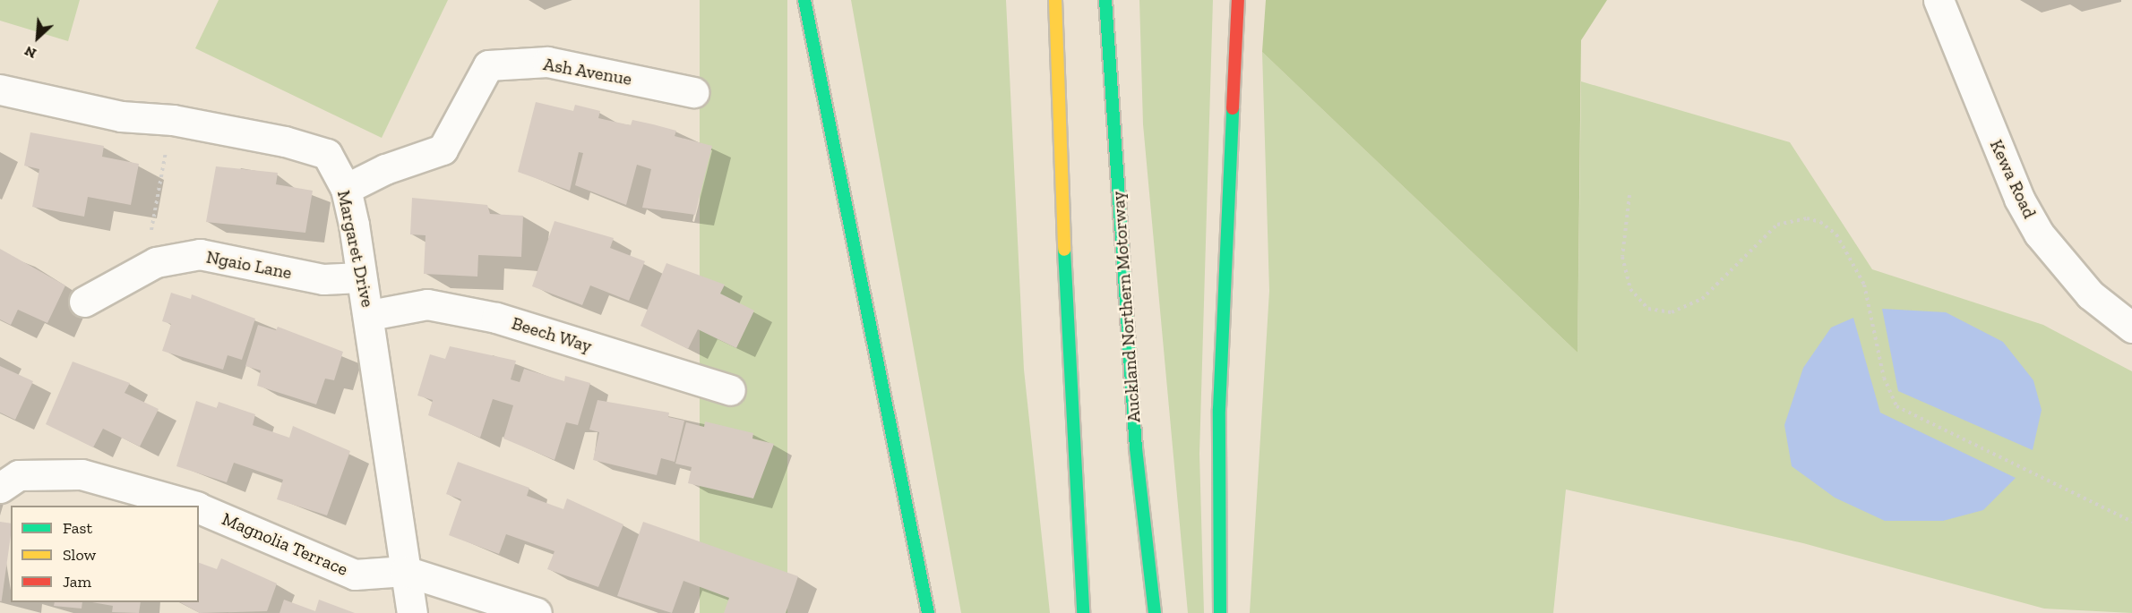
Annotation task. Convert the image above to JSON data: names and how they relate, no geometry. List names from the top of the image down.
{
  "streets": {
    "highway": ["Auckland Northern Motorway"],
    "street": [
      "Ash Avenue",
      "Kewa Road",
      "Margaret Drive",
      "Ngaio Lane",
      "Beech Way",
      "Magnolia Terrace"
    ]
  },
  "crossings": [
    ["Ash Avenue", "Margaret Drive"],
    ["Margaret Drive", "Ngaio Lane"],
    ["Margaret Drive", "Beech Way"],
    ["Margaret Drive", "Magnolia Terrace"]
  ],
  "legend": ["Fast", "Slow", "Jam"],
  "north": "bottom left"
}
